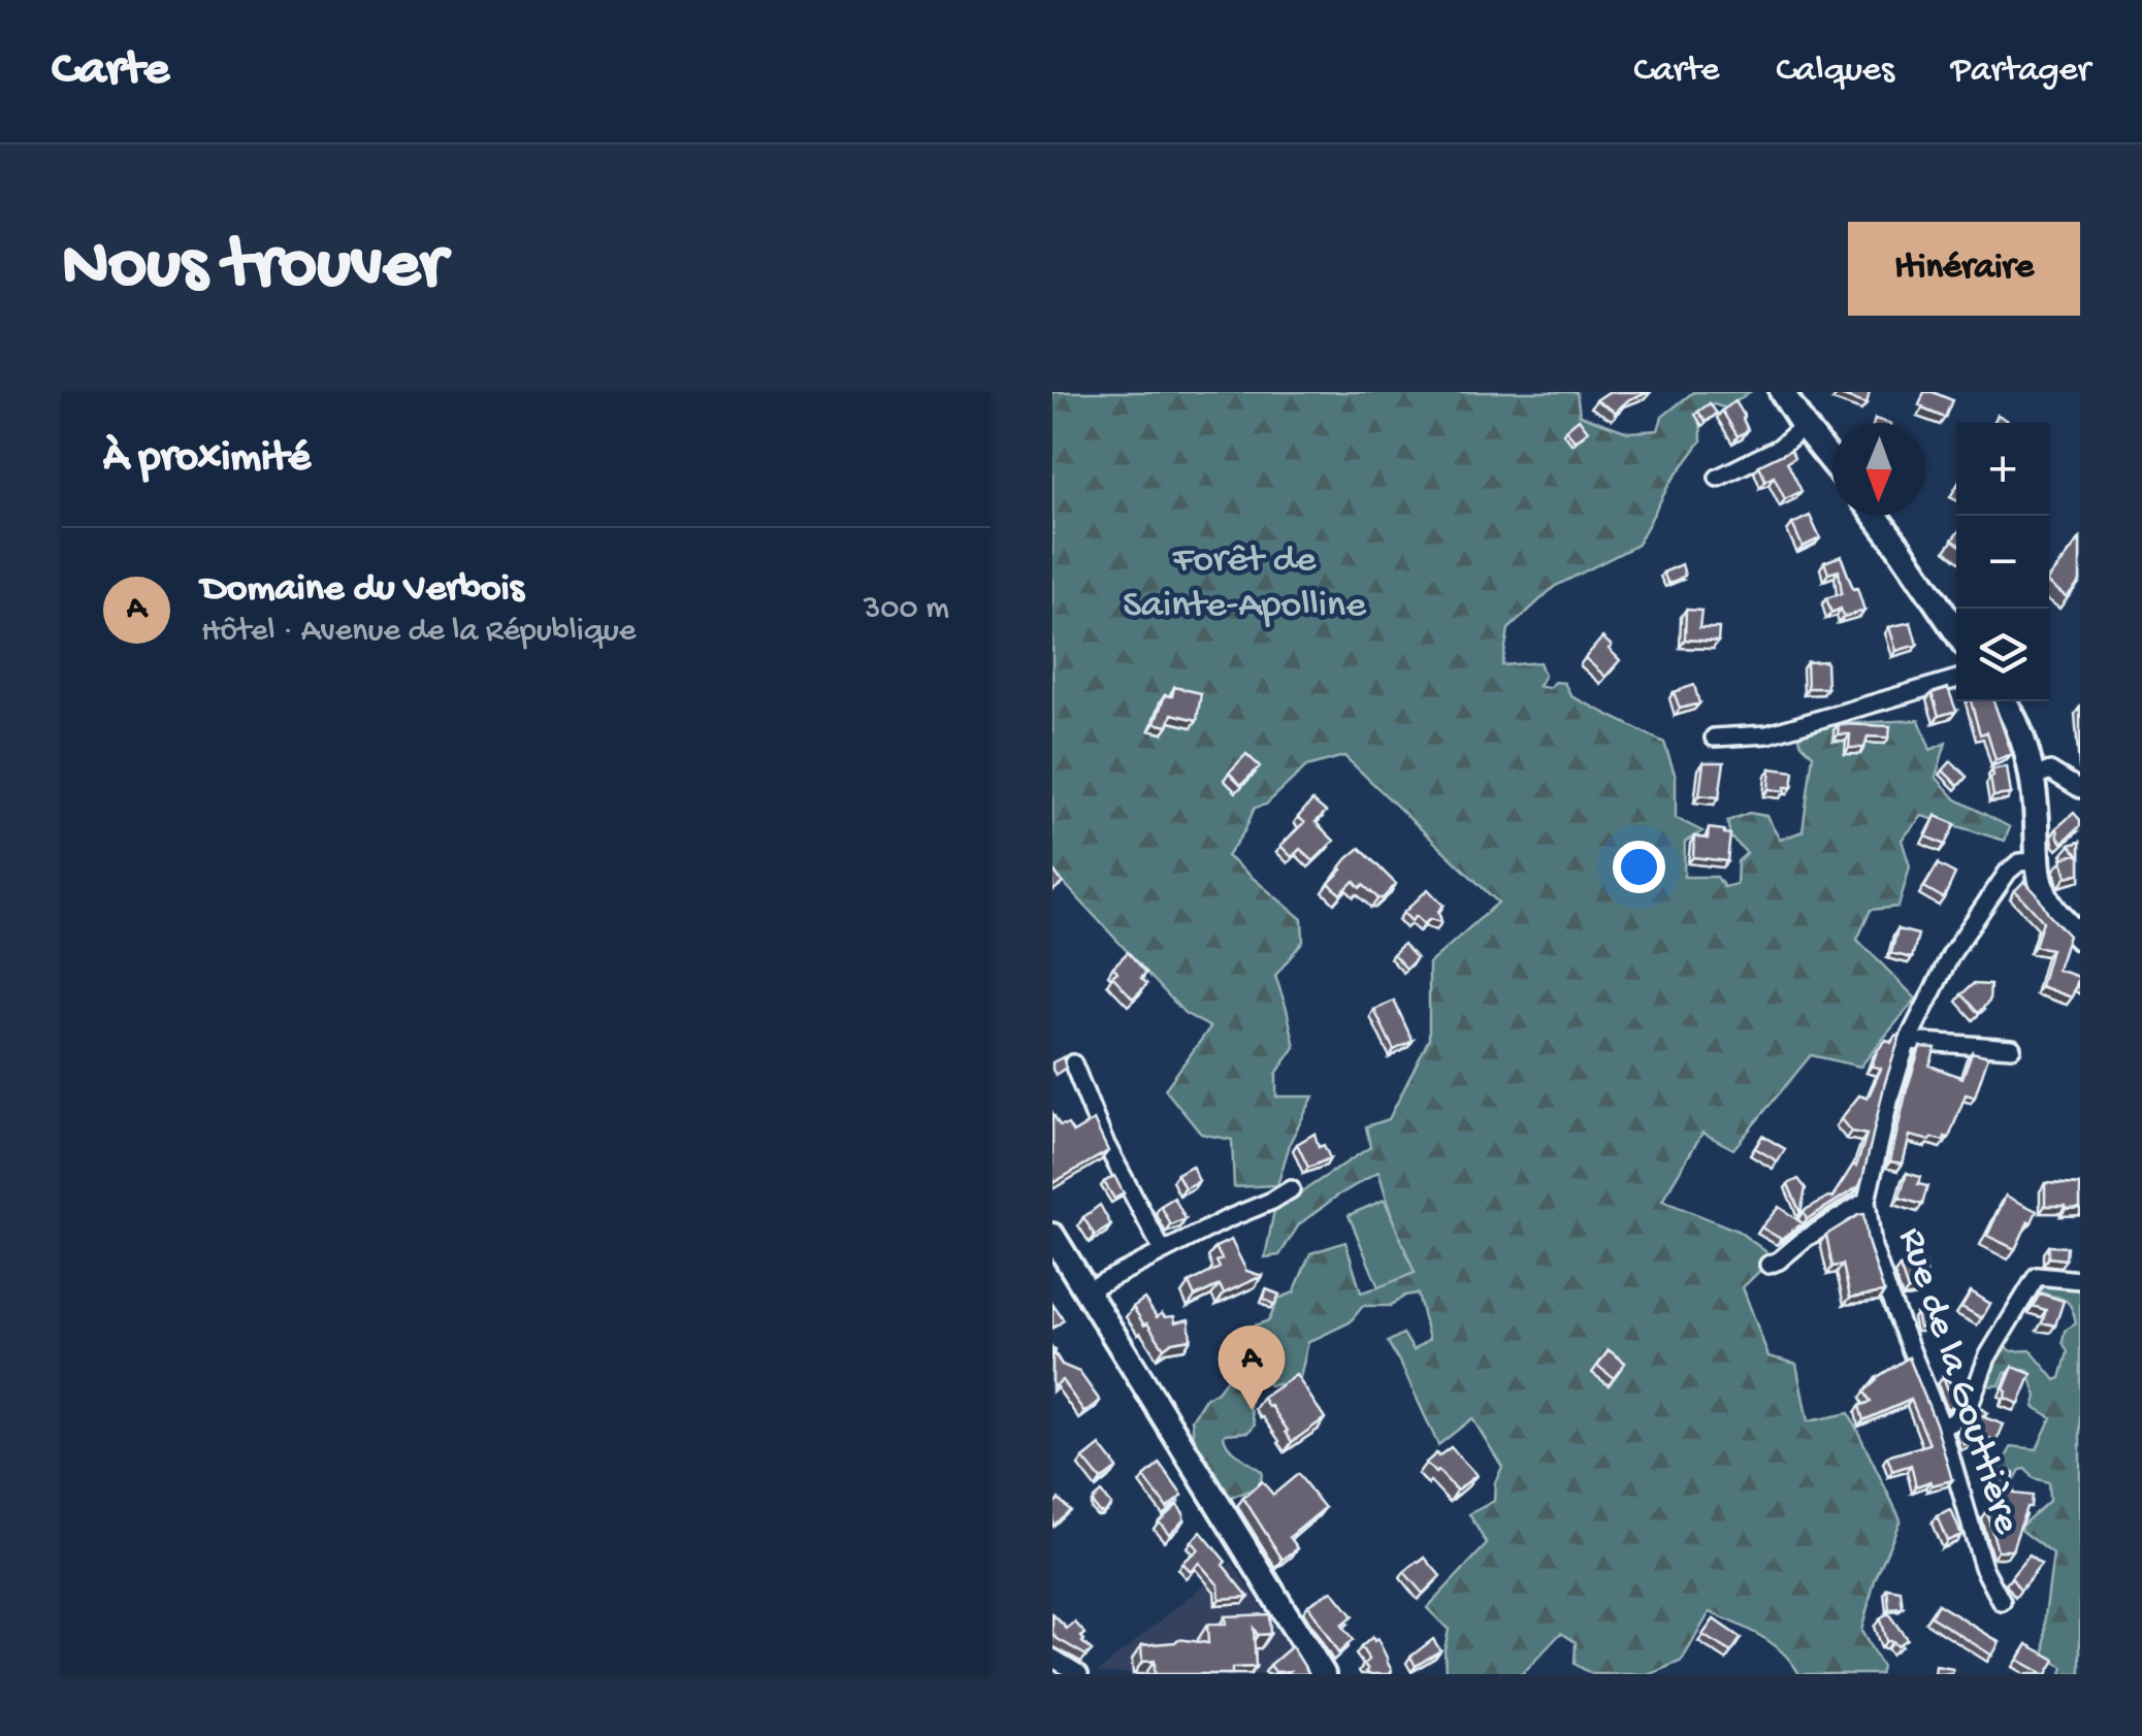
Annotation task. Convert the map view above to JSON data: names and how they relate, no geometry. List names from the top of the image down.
{
  "streets": {
    "street": ["Rue de la Gouttière"]
  },
  "parks": ["Forêt de Sainte-Apolline"],
  "north": "bottom",
  "page": {
    "header": "Carte",
    "nav": ["Carte", "Calques", "Partager"],
    "buttons": "Itinéraire",
    "title": "Nous trouver",
    "heading": "À proximité",
    "map_buttons": ["+", "−"],
    "list": [
      {
        "mark": "A",
        "name": "Domaine du Verbois",
        "note": "Hôtel · Avenue de la République",
        "value": "300 m"
      }
    ],
    "pins": "A"
  }
}
